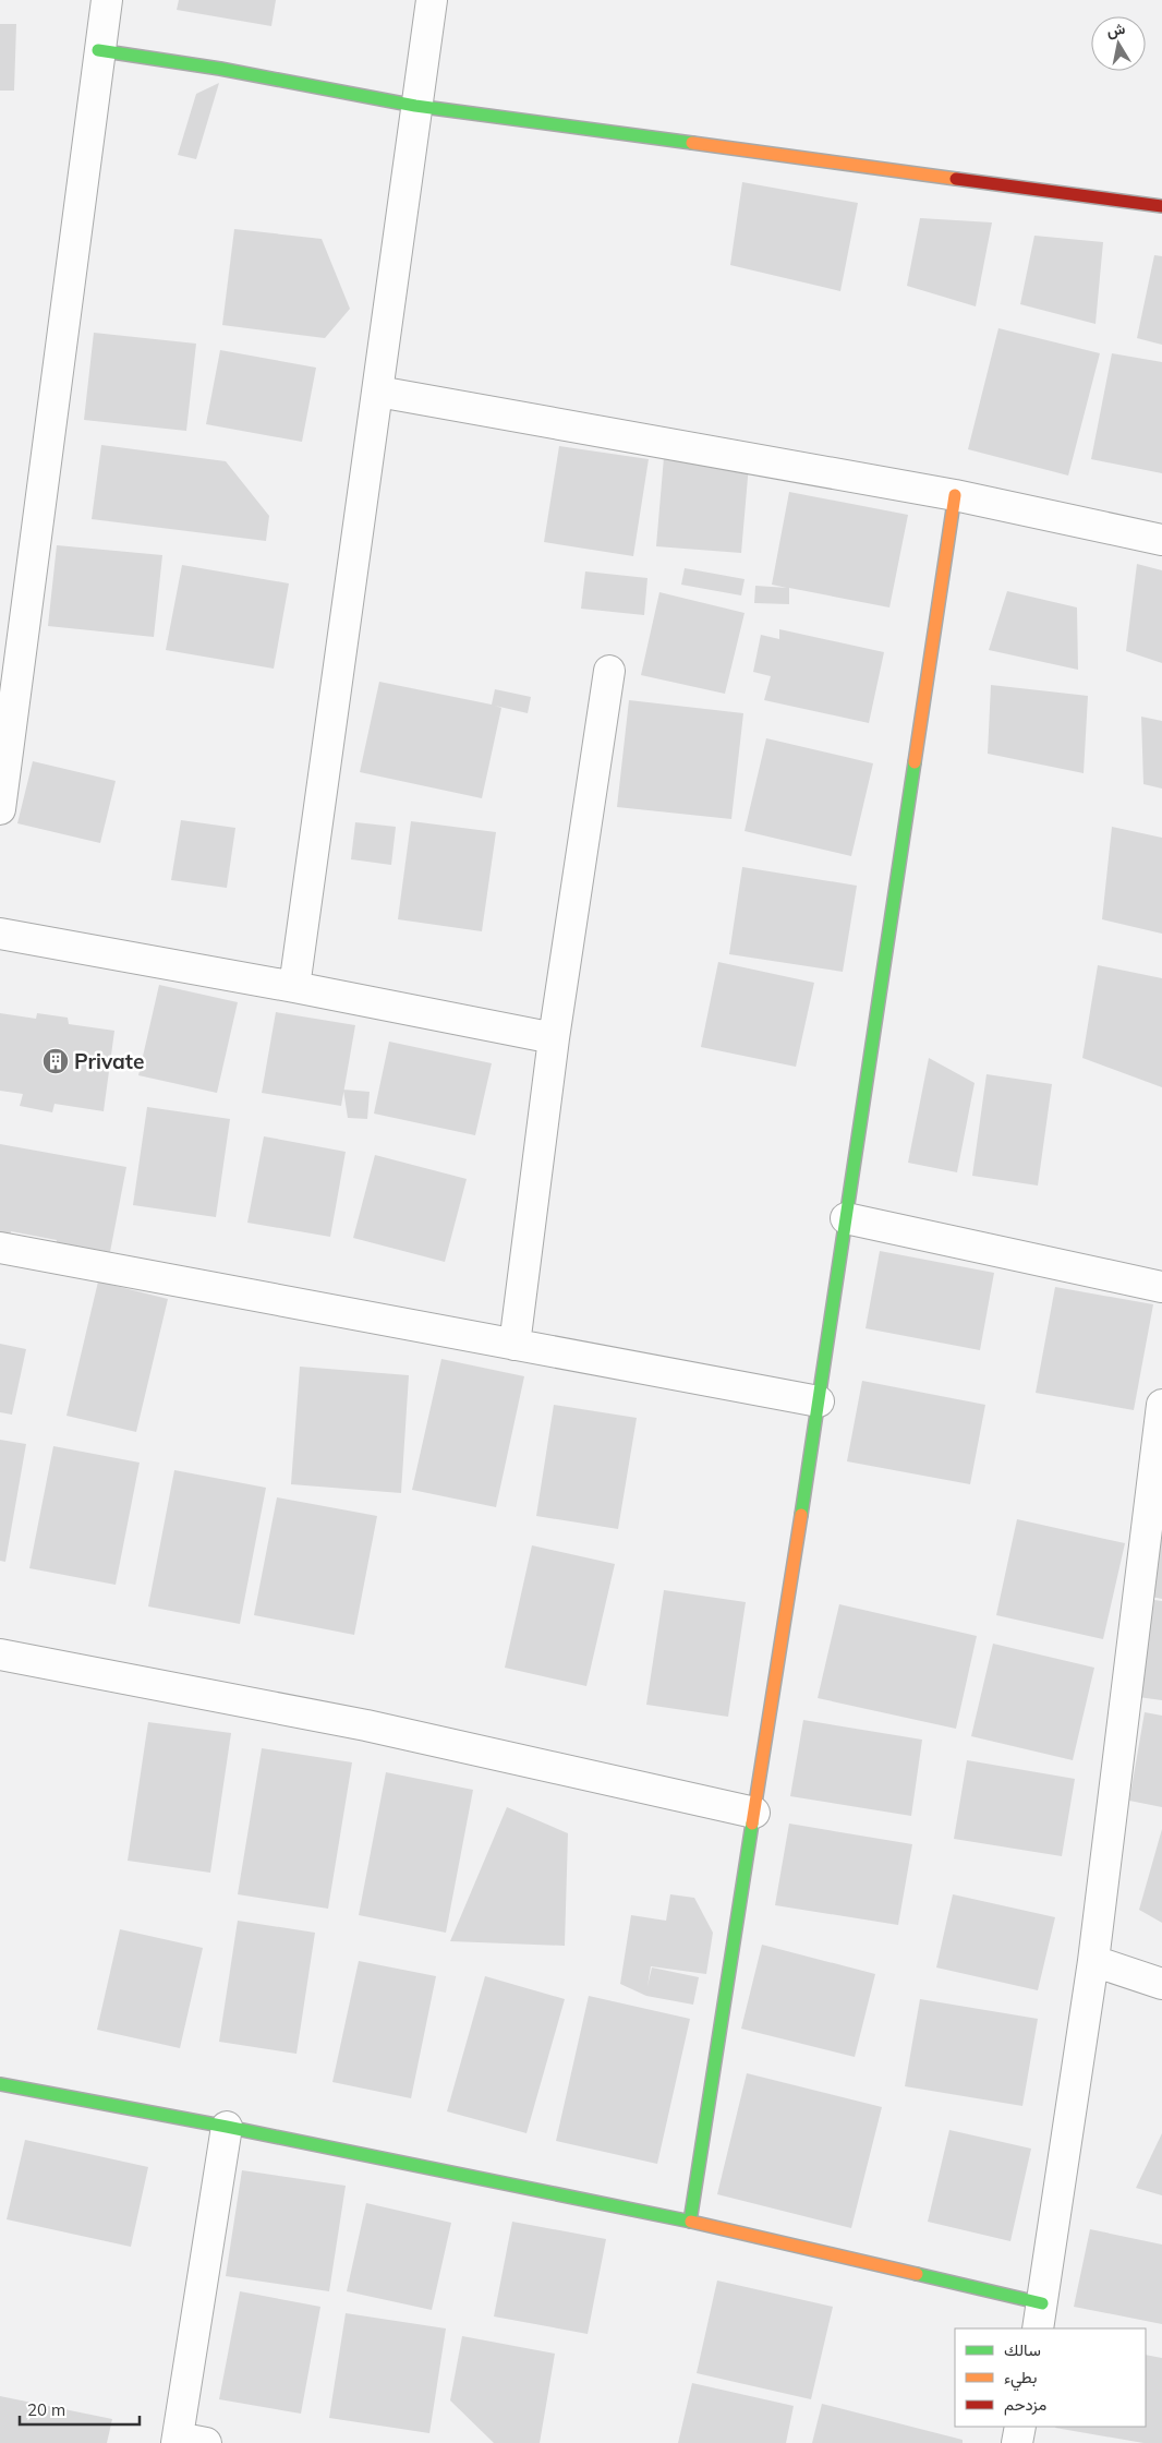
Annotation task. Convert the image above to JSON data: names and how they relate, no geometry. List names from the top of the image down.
{
  "places": {
    "building": ["Private"]
  },
  "legend": ["سالك", "بطيء", "مزدحم"],
  "scale_bar": "20 m",
  "north": "top"
}
